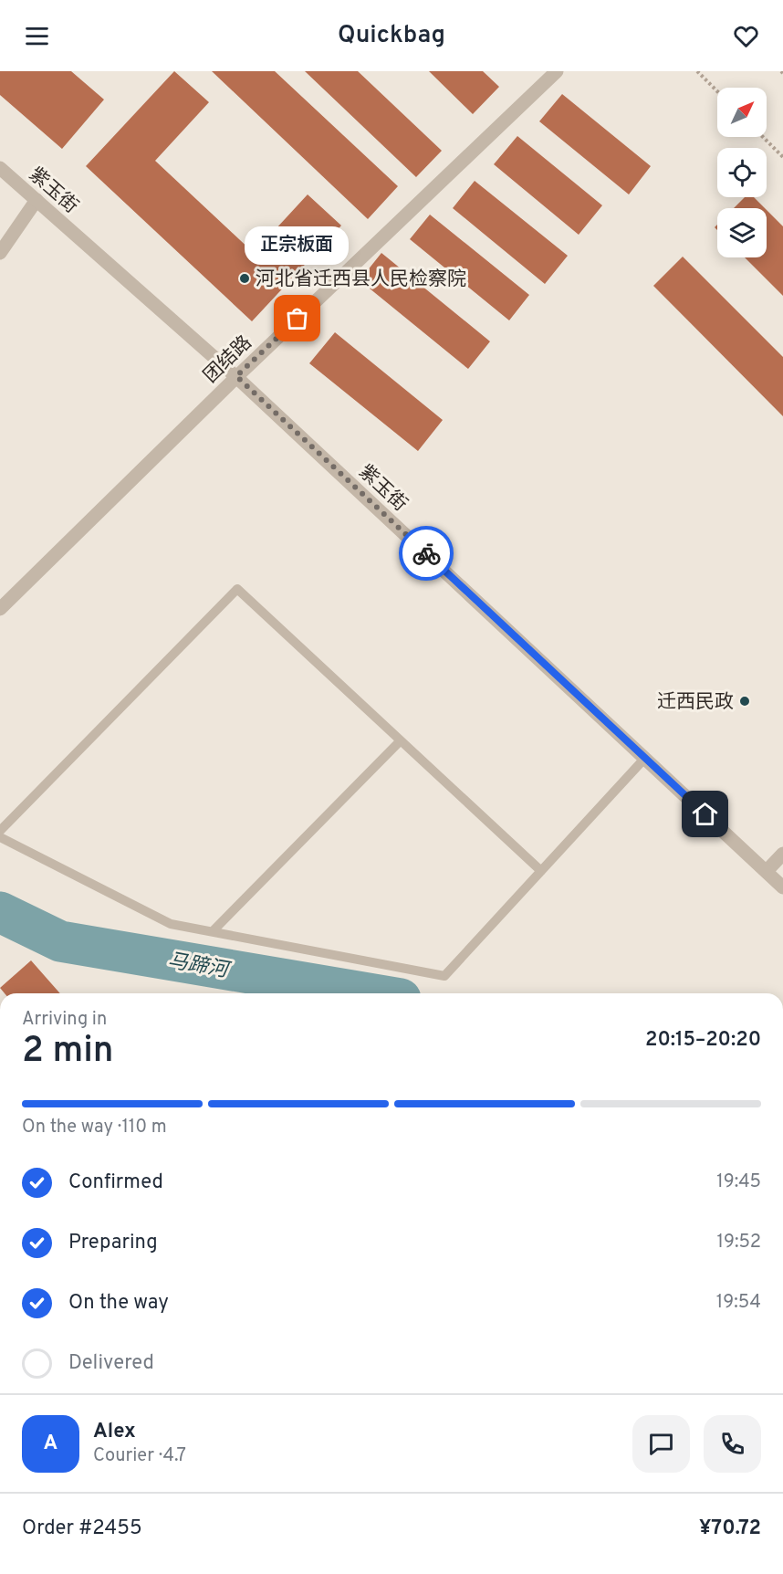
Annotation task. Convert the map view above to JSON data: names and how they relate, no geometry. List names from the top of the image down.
{
  "streets": {
    "street": ["紫玉街", "团结路"]
  },
  "crossings": [
    ["紫玉街", "团结路"]
  ],
  "water": ["马蹄河"],
  "places": ["河北省迁西县人民检察院", "正宗板面", "迁西民政"],
  "north": "top right",
  "page": {
    "header": "Quickbag",
    "bubble": "正宗板面",
    "heading": ["2 min", "Arriving in", "20:15–20:20"],
    "panel": [
      "Alex",
      "Courier · 4.7",
      "Order #2455",
      "¥70.72"
    ],
    "bar": "On the way · 110 m",
    "list": [
      ["Confirmed", "19:45"],
      ["Preparing", "19:52"],
      ["On the way", "19:54"],
      "Delivered"
    ],
    "round": "A"
  }
}
